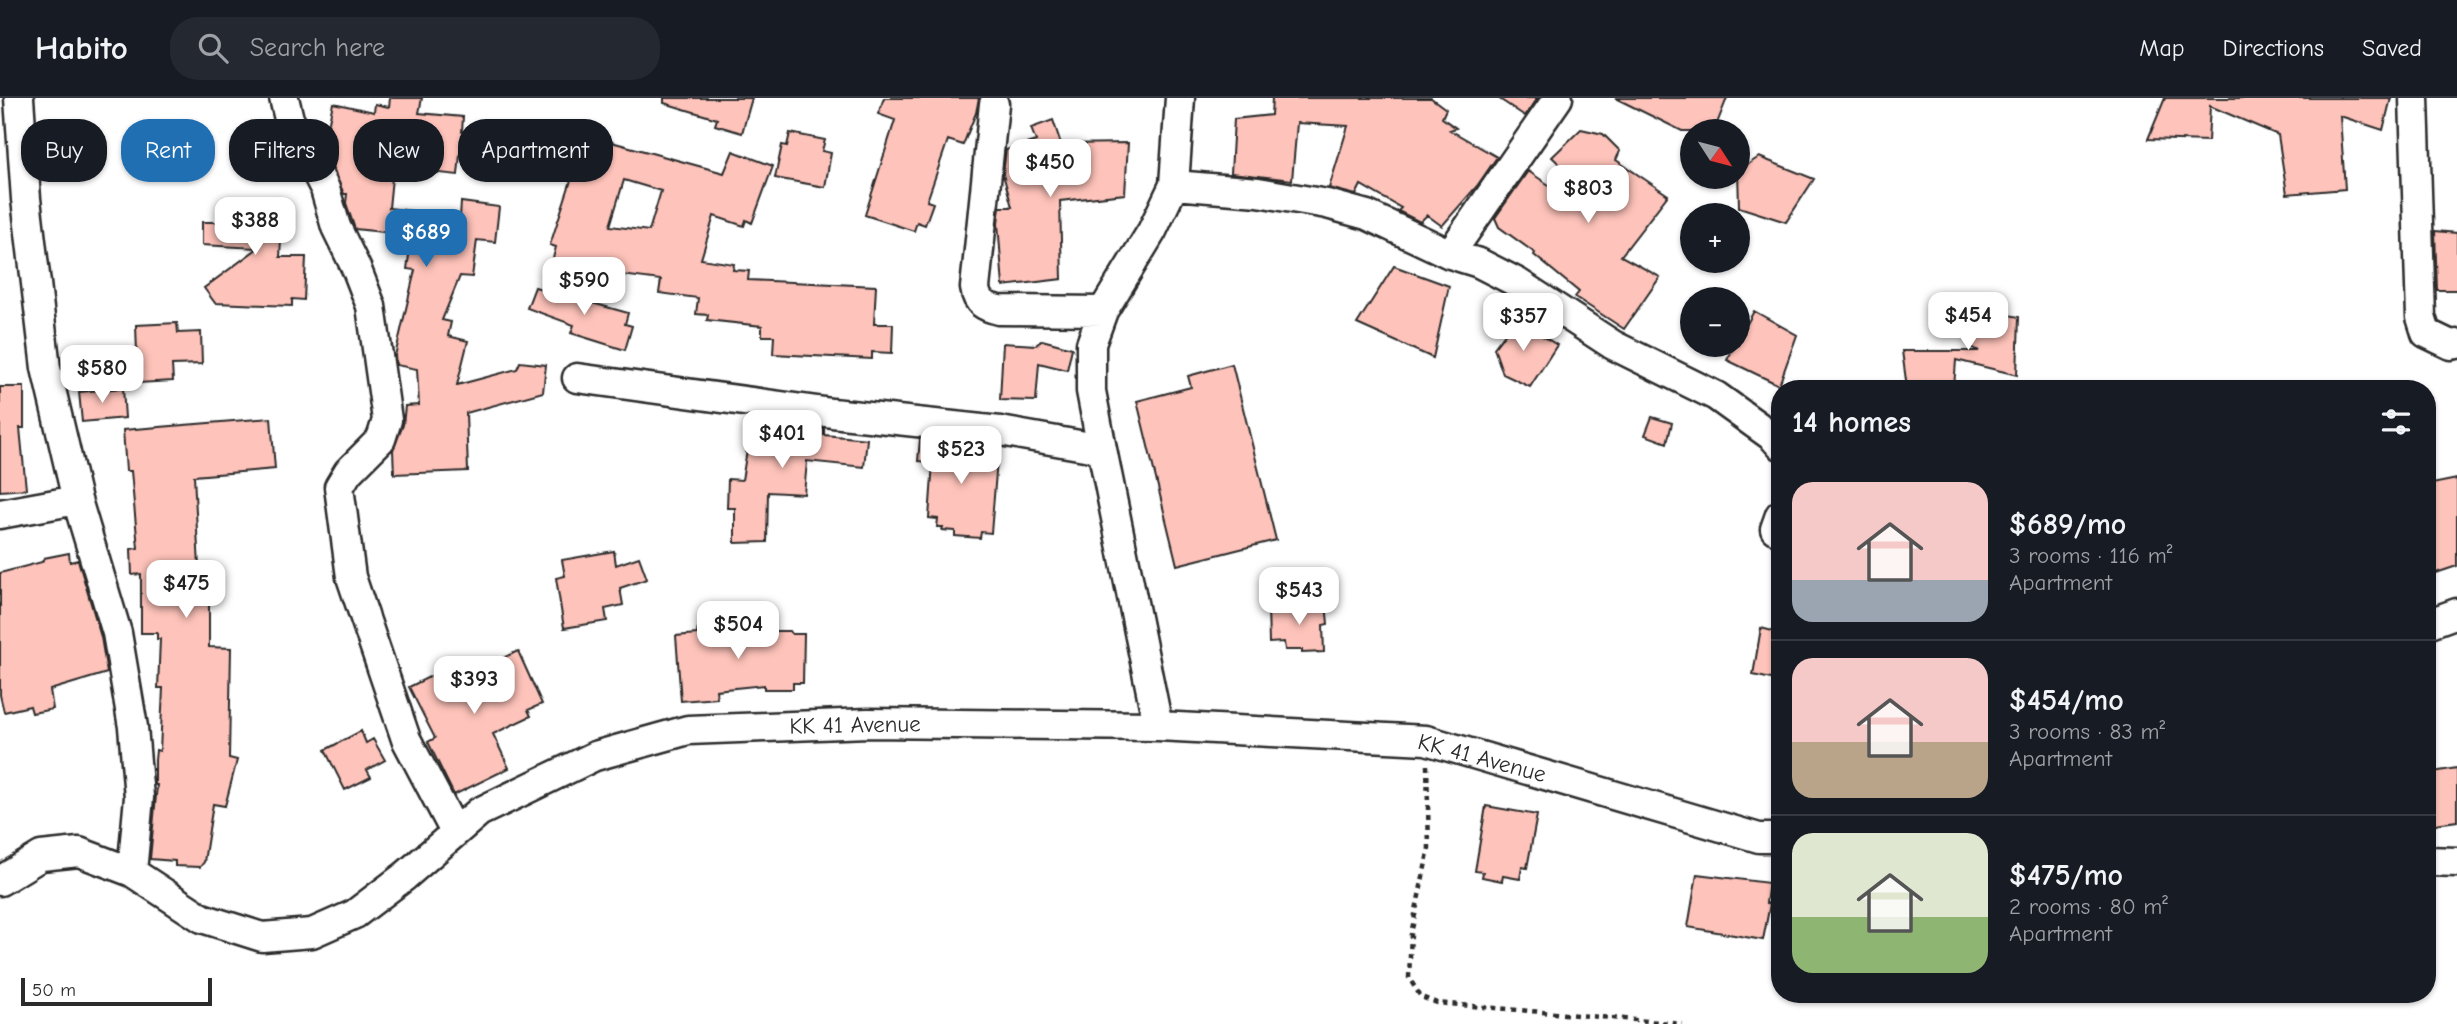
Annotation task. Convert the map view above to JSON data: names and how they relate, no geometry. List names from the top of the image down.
{
  "streets": {
    "street": ["KK 41 Avenue"]
  },
  "scale_bar": "50 m",
  "north": "bottom right",
  "page": {
    "header": "Habito",
    "search": "Search here",
    "nav": ["Map", "Directions", "Saved"],
    "map_buttons": ["+", "−"],
    "chip": [
      "Buy",
      "Rent",
      "Filters",
      "New",
      "Apartment"
    ],
    "price": [
      "$450",
      "$803",
      "$388",
      "$689",
      "$590",
      "$454",
      "$357",
      "$580",
      "$401",
      "$523",
      "$475",
      "$543",
      "$504",
      "$393"
    ],
    "heading": "14 homes",
    "list": [
      {
        "name": "$689/mo",
        "note": "3 rooms · 116 m² · Apartment"
      },
      {
        "name": "$454/mo",
        "note": "3 rooms · 83 m² · Apartment"
      },
      {
        "name": "$475/mo",
        "note": "2 rooms · 80 m² · Apartment"
      }
    ],
    "scale": "50 m"
  }
}
